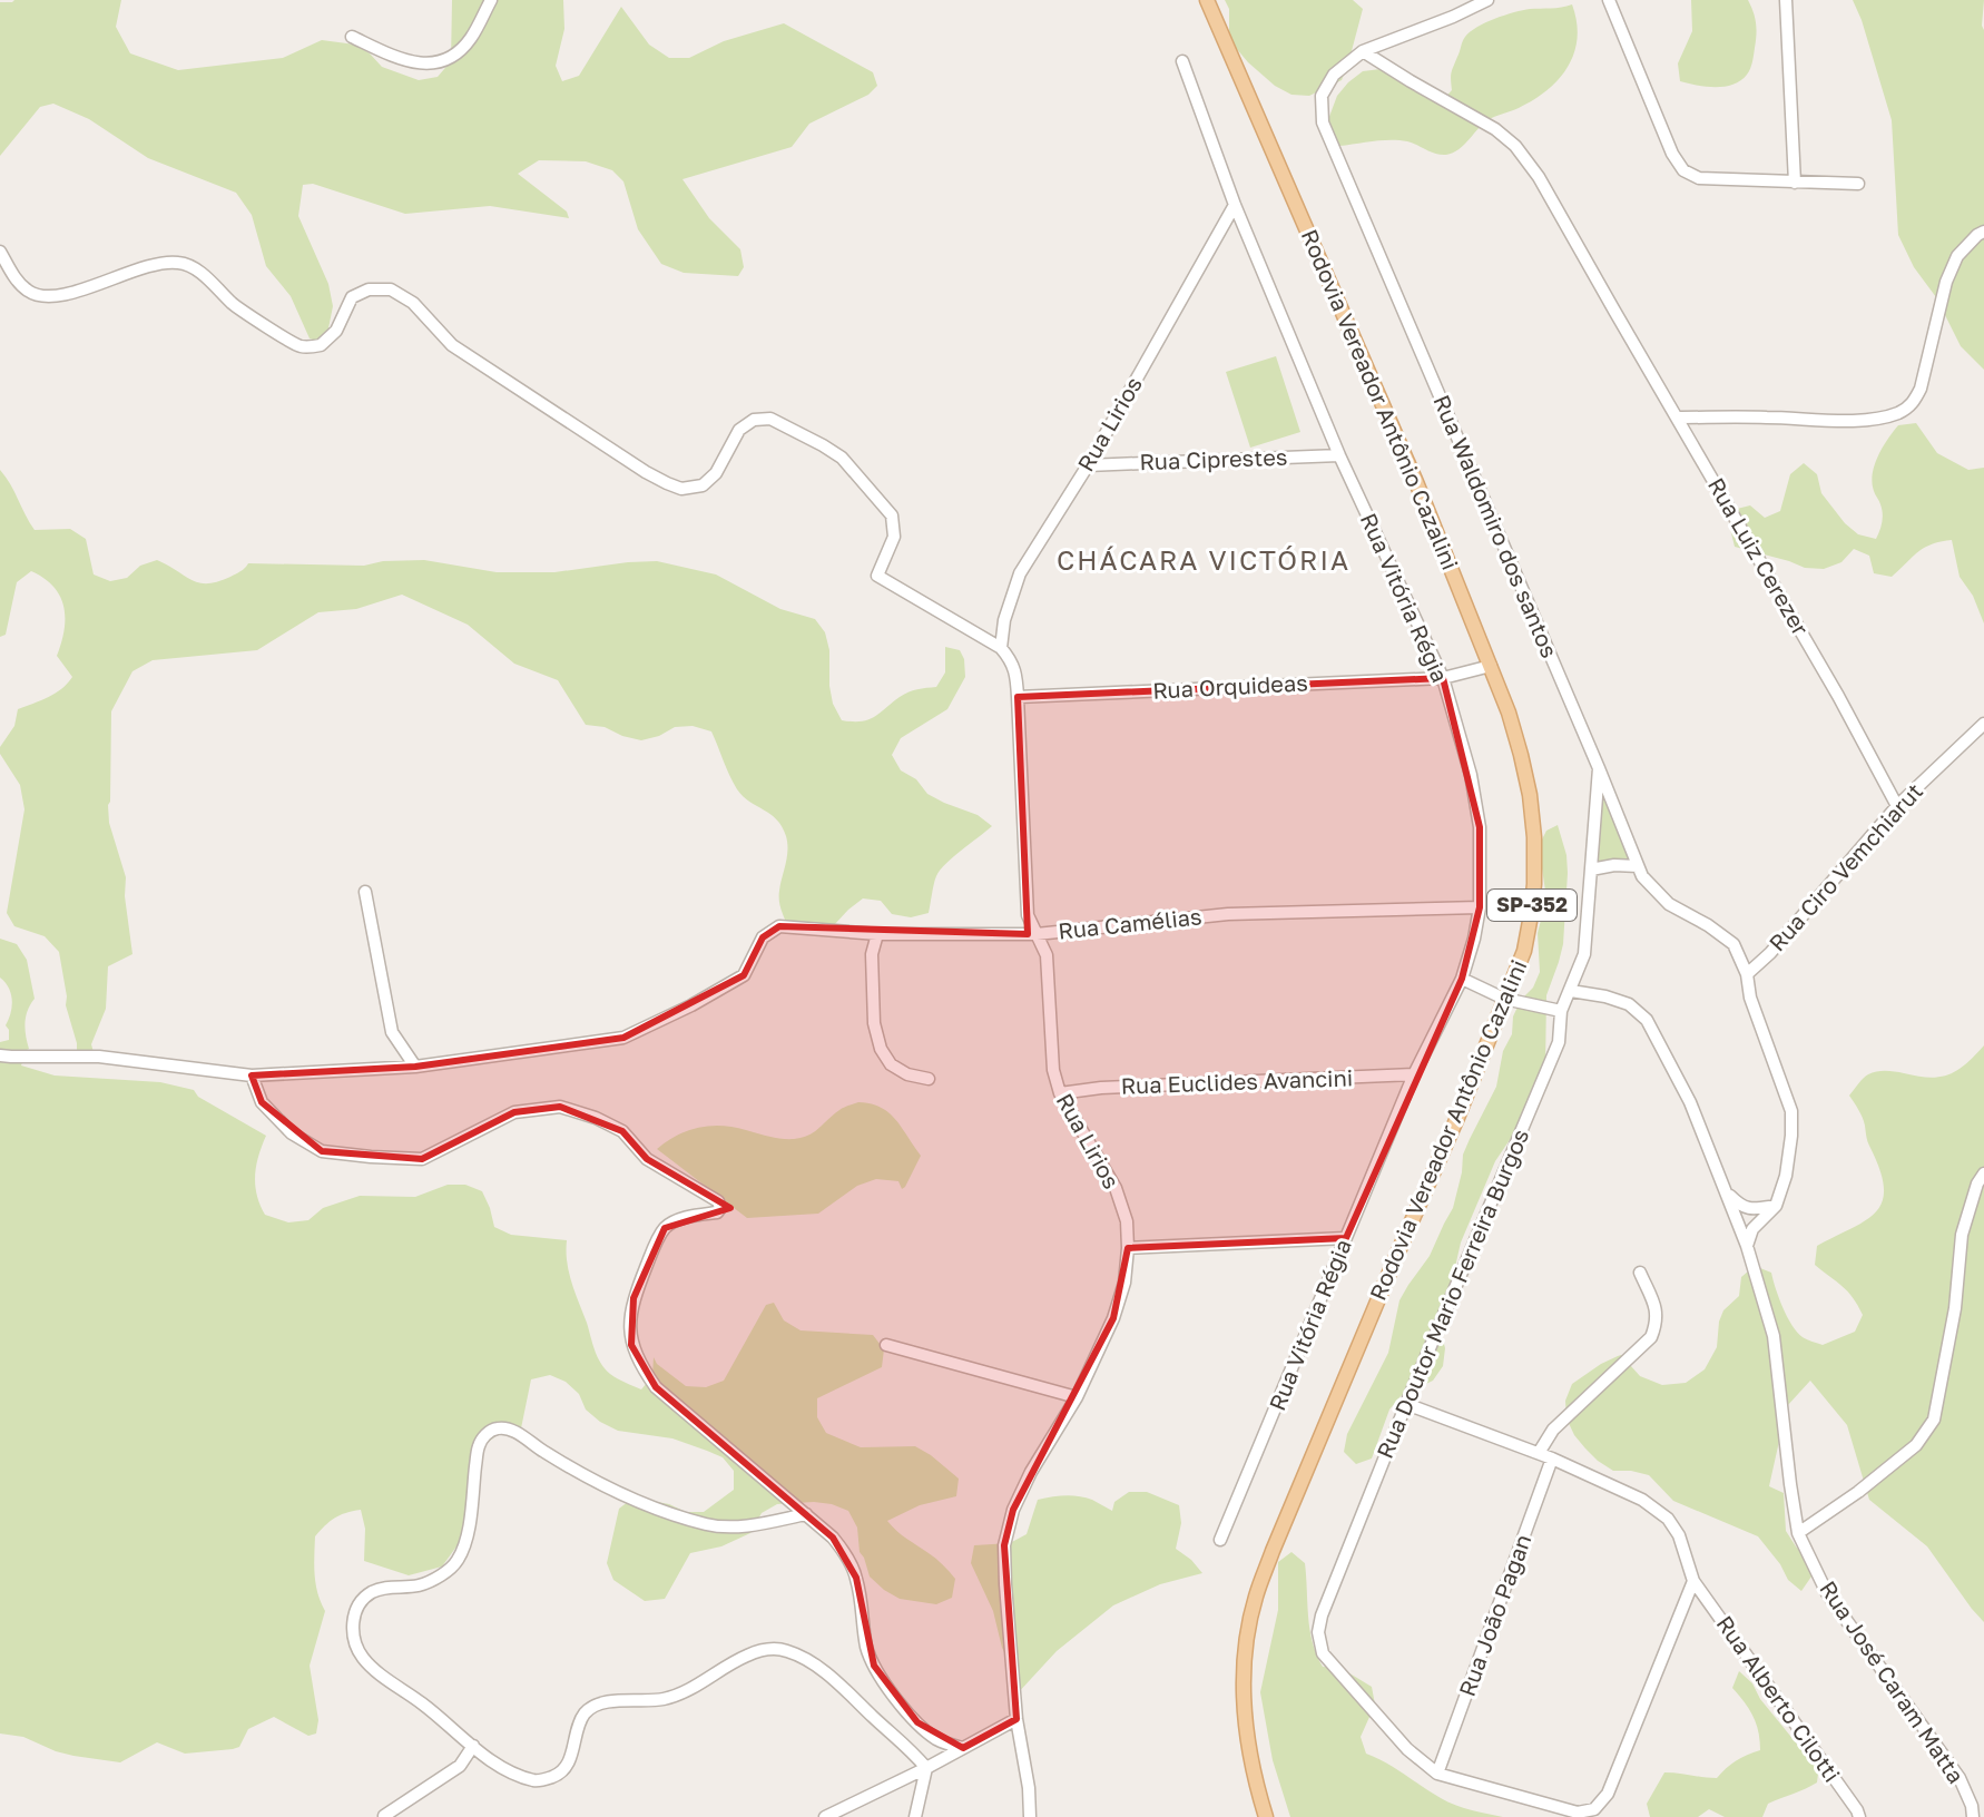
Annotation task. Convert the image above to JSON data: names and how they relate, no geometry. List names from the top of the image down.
{
  "streets": {
    "main road": ["Rodovia Vereador Antônio Cazalini", "SP-352"],
    "street": [
      "Rua Lirios",
      "Rua Ciprestes",
      "Rua Waldomiro dos santos",
      "Rua Luiz Cerezer",
      "Rua Vitória Régia",
      "Rua Orquideas",
      "Rua Ciro Vemchiarut",
      "Rua Camélias",
      "Rua Euclides Avancini",
      "Rua Doutor Mario Ferreira Burgos",
      "Rua João Pagan",
      "Rua José Caram Matta",
      "Rua Alberto Cilotti"
    ]
  },
  "crossings": [
    ["Rodovia Vereador Antônio Cazalini", "Rua Orquideas"],
    ["Rua Lirios", "Rua Ciprestes"],
    ["Rua Lirios", "Rua Vitória Régia"],
    ["Rua Lirios", "Rua Orquideas"],
    ["Rua Lirios", "Rua Camélias"],
    ["Rua Lirios", "Rua Euclides Avancini"],
    ["Rua Ciprestes", "Rua Vitória Régia"],
    ["Rua Waldomiro dos santos", "Rua Luiz Cerezer"],
    ["Rua Waldomiro dos santos", "Rua Ciro Vemchiarut"],
    ["Rua Waldomiro dos santos", "Rua Doutor Mario Ferreira Burgos"],
    ["Rua Luiz Cerezer", "Rua Ciro Vemchiarut"],
    ["Rua Vitória Régia", "Rua Orquideas"],
    ["Rua Vitória Régia", "Rua Camélias"],
    ["Rua Vitória Régia", "Rua Euclides Avancini"],
    ["Rua Doutor Mario Ferreira Burgos", "Rua João Pagan"],
    ["Rua Doutor Mario Ferreira Burgos", "Rua José Caram Matta"],
    ["Rua Doutor Mario Ferreira Burgos", "Rua Alberto Cilotti"],
    ["Rua João Pagan", "Rua Alberto Cilotti"]
  ],
  "districts": ["CHÁCARA VICTÓRIA"]
}
